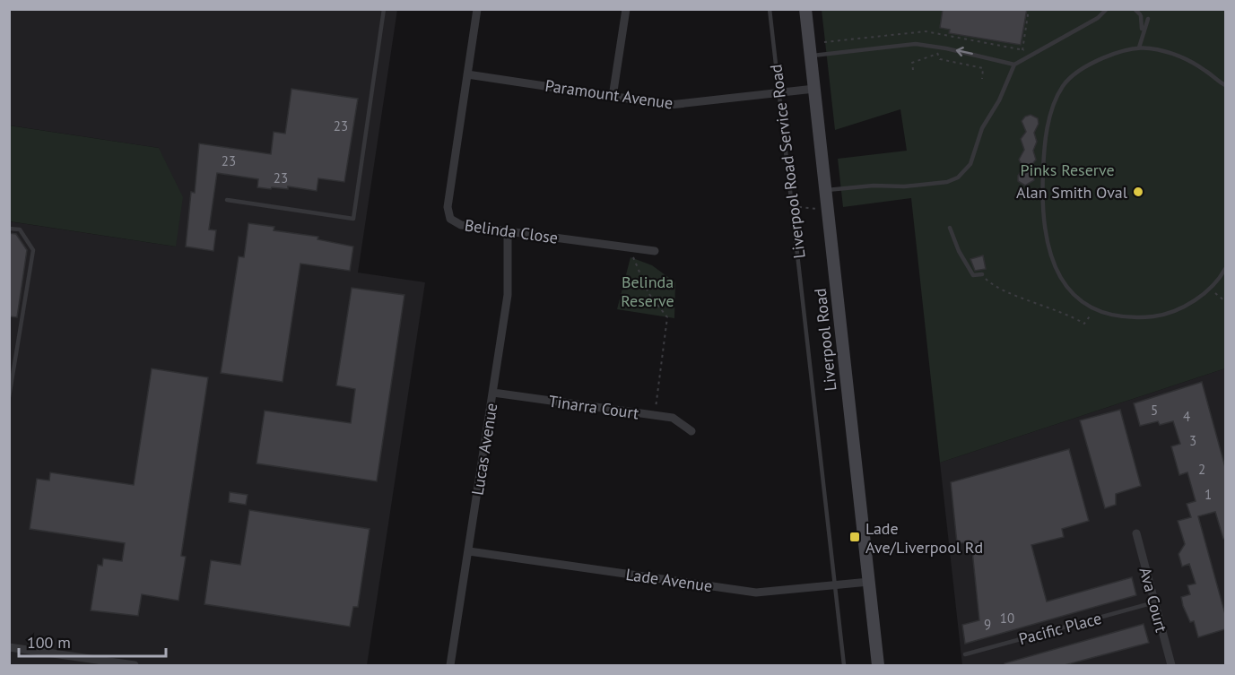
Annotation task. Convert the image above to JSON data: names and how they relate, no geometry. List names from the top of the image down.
{
  "streets": {
    "main road": ["Liverpool Road"],
    "street": [
      "Paramount Avenue",
      "Belinda Close",
      "Tinarra Court",
      "Lucas Avenue",
      "Lade Avenue",
      "Ava Court"
    ],
    "lane": ["Liverpool Road Service Road", "Pacific Place"]
  },
  "crossings": [
    ["Paramount Avenue", "Liverpool Road Service Road"],
    ["Paramount Avenue", "Belinda Close"],
    ["Paramount Avenue", "Liverpool Road"],
    ["Liverpool Road Service Road", "Lade Avenue"],
    ["Belinda Close", "Lucas Avenue"],
    ["Liverpool Road", "Lade Avenue"],
    ["Tinarra Court", "Lucas Avenue"],
    ["Lucas Avenue", "Lade Avenue"],
    ["Ava Court", "Pacific Place"]
  ],
  "parks": ["Pinks Reserve", "Belinda Reserve"],
  "places": {
    "other": ["Alan Smith Oval"],
    "transit": ["Lade Ave/Liverpool Rd"]
  },
  "house_numbers": [
    "23",
    "23",
    "23",
    "5",
    "4",
    "3",
    "2",
    "1",
    "10",
    "9"
  ],
  "scale_bar": "100 m"
}
